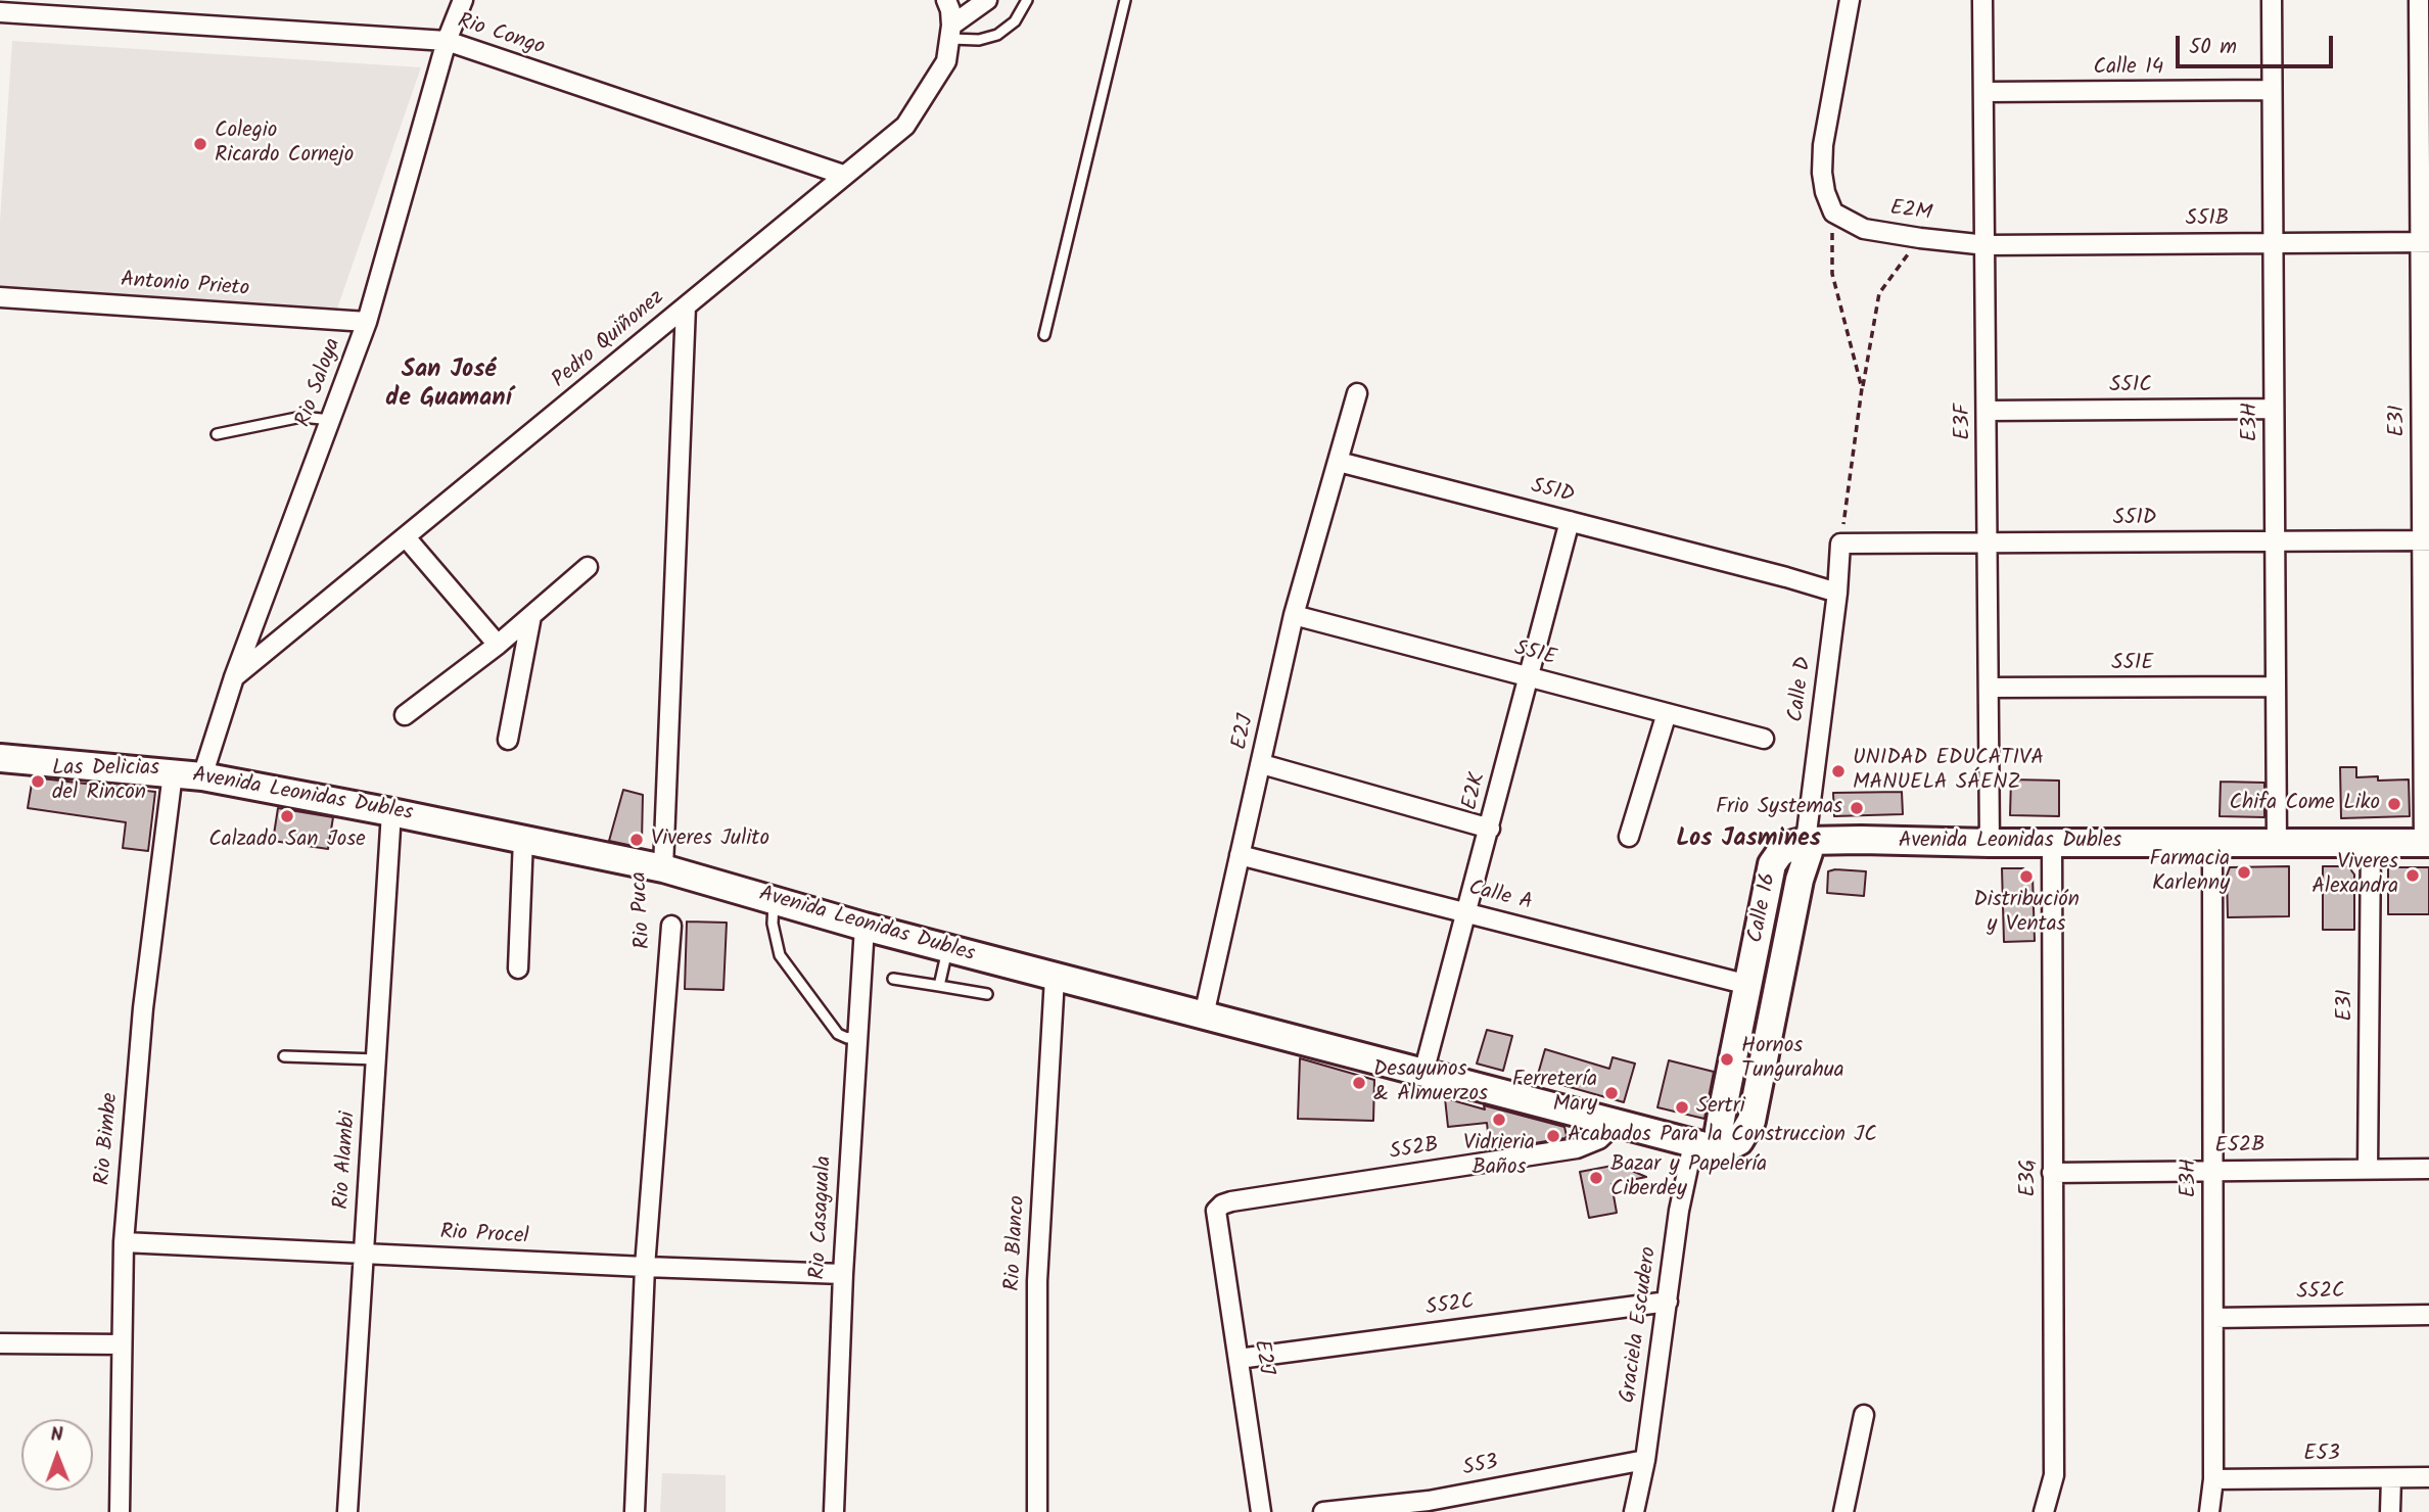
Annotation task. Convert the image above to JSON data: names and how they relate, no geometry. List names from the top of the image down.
{
  "streets": {
    "main road": ["Avenida Leonidas Dubles", "Calle 16"],
    "street": [
      "Rio Congo",
      "Calle 14",
      "E2M",
      "S51B",
      "Antonio Prieto",
      "Pedro Quiñonez",
      "Rio Saloya",
      "S51C",
      "E3I",
      "E3F",
      "E3H",
      "S51D",
      "S51E",
      "Calle D",
      "E2J",
      "E2K",
      "Calle A",
      "Rio Puca",
      "Rio Bimbe",
      "E52B",
      "S52B",
      "Rio Alambi",
      "E3G",
      "Rio Casaguala",
      "Rio Procel",
      "Rio Blanco",
      "S52C",
      "Graciela Escudero",
      "E53",
      "S53"
    ]
  },
  "crossings": [
    ["Rio Congo", "Pedro Quiñonez"],
    ["Rio Congo", "Rio Saloya"],
    ["Calle 14", "E3F"],
    ["Calle 14", "E3H"],
    ["E2M", "S51B"],
    ["E2M", "E3F"],
    ["S51B", "E3I"],
    ["S51B", "E3F"],
    ["S51B", "E3H"],
    ["Antonio Prieto", "Rio Saloya"],
    ["Pedro Quiñonez", "Rio Saloya"],
    ["Pedro Quiñonez", "Rio Puca"],
    ["Rio Saloya", "Avenida Leonidas Dubles"],
    ["S51C", "E3F"],
    ["S51C", "E3H"],
    ["E3I", "S51D"],
    ["E3I", "Avenida Leonidas Dubles"],
    ["E3I", "E52B"],
    ["E3F", "S51D"],
    ["E3F", "S51E"],
    ["E3F", "Avenida Leonidas Dubles"],
    ["E3H", "S51D"],
    ["E3H", "S51E"],
    ["E3H", "Avenida Leonidas Dubles"],
    ["E3H", "E52B"],
    ["E3H", "S52C"],
    ["E3H", "E53"],
    ["S51D", "Calle D"],
    ["S51D", "E2J"],
    ["S51D", "E2K"],
    ["S51E", "E2J"],
    ["S51E", "E2K"],
    ["Calle D", "Avenida Leonidas Dubles"],
    ["Calle D", "Calle 16"],
    ["E2J", "Avenida Leonidas Dubles"],
    ["E2J", "Calle A"],
    ["E2J", "S52B"],
    ["E2J", "S52C"],
    ["E2K", "Avenida Leonidas Dubles"],
    ["E2K", "Calle A"],
    ["Avenida Leonidas Dubles", "Calle 16"],
    ["Avenida Leonidas Dubles", "Rio Puca"],
    ["Avenida Leonidas Dubles", "Rio Bimbe"],
    ["Avenida Leonidas Dubles", "S52B"],
    ["Avenida Leonidas Dubles", "Rio Alambi"],
    ["Avenida Leonidas Dubles", "E3G"],
    ["Avenida Leonidas Dubles", "Rio Casaguala"],
    ["Avenida Leonidas Dubles", "Rio Blanco"],
    ["Avenida Leonidas Dubles", "Graciela Escudero"],
    ["Calle A", "Calle 16"],
    ["Rio Puca", "Rio Procel"],
    ["Rio Bimbe", "Rio Procel"],
    ["E52B", "E3G"],
    ["Rio Alambi", "Rio Procel"],
    ["Rio Casaguala", "Rio Procel"],
    ["S52C", "Graciela Escudero"],
    ["Graciela Escudero", "S53"]
  ],
  "districts": ["San José de Guamaní", "Los Jasmines"],
  "places": [
    "Colegio Ricardo Cornejo",
    "UNIDAD EDUCATIVA MANUELA SÁENZ",
    "Las Delicias del Rincon",
    "Chifa Come Liko",
    "Frio Systemas",
    "Calzado San Jose",
    "Viveres Julito",
    "Farmacia Karlenny",
    "Viveres Alexandra",
    "Distribución y Ventas",
    "Hornos Tungurahua",
    "Desayunos & Almuerzos",
    "Ferretería Mary",
    "Sertri",
    "Vidrieria Baños",
    "Acabados Para la Construccion JC",
    "Bazar y Papelería Ciberdey"
  ],
  "scale_bar": "50 m",
  "north": "top"
}
